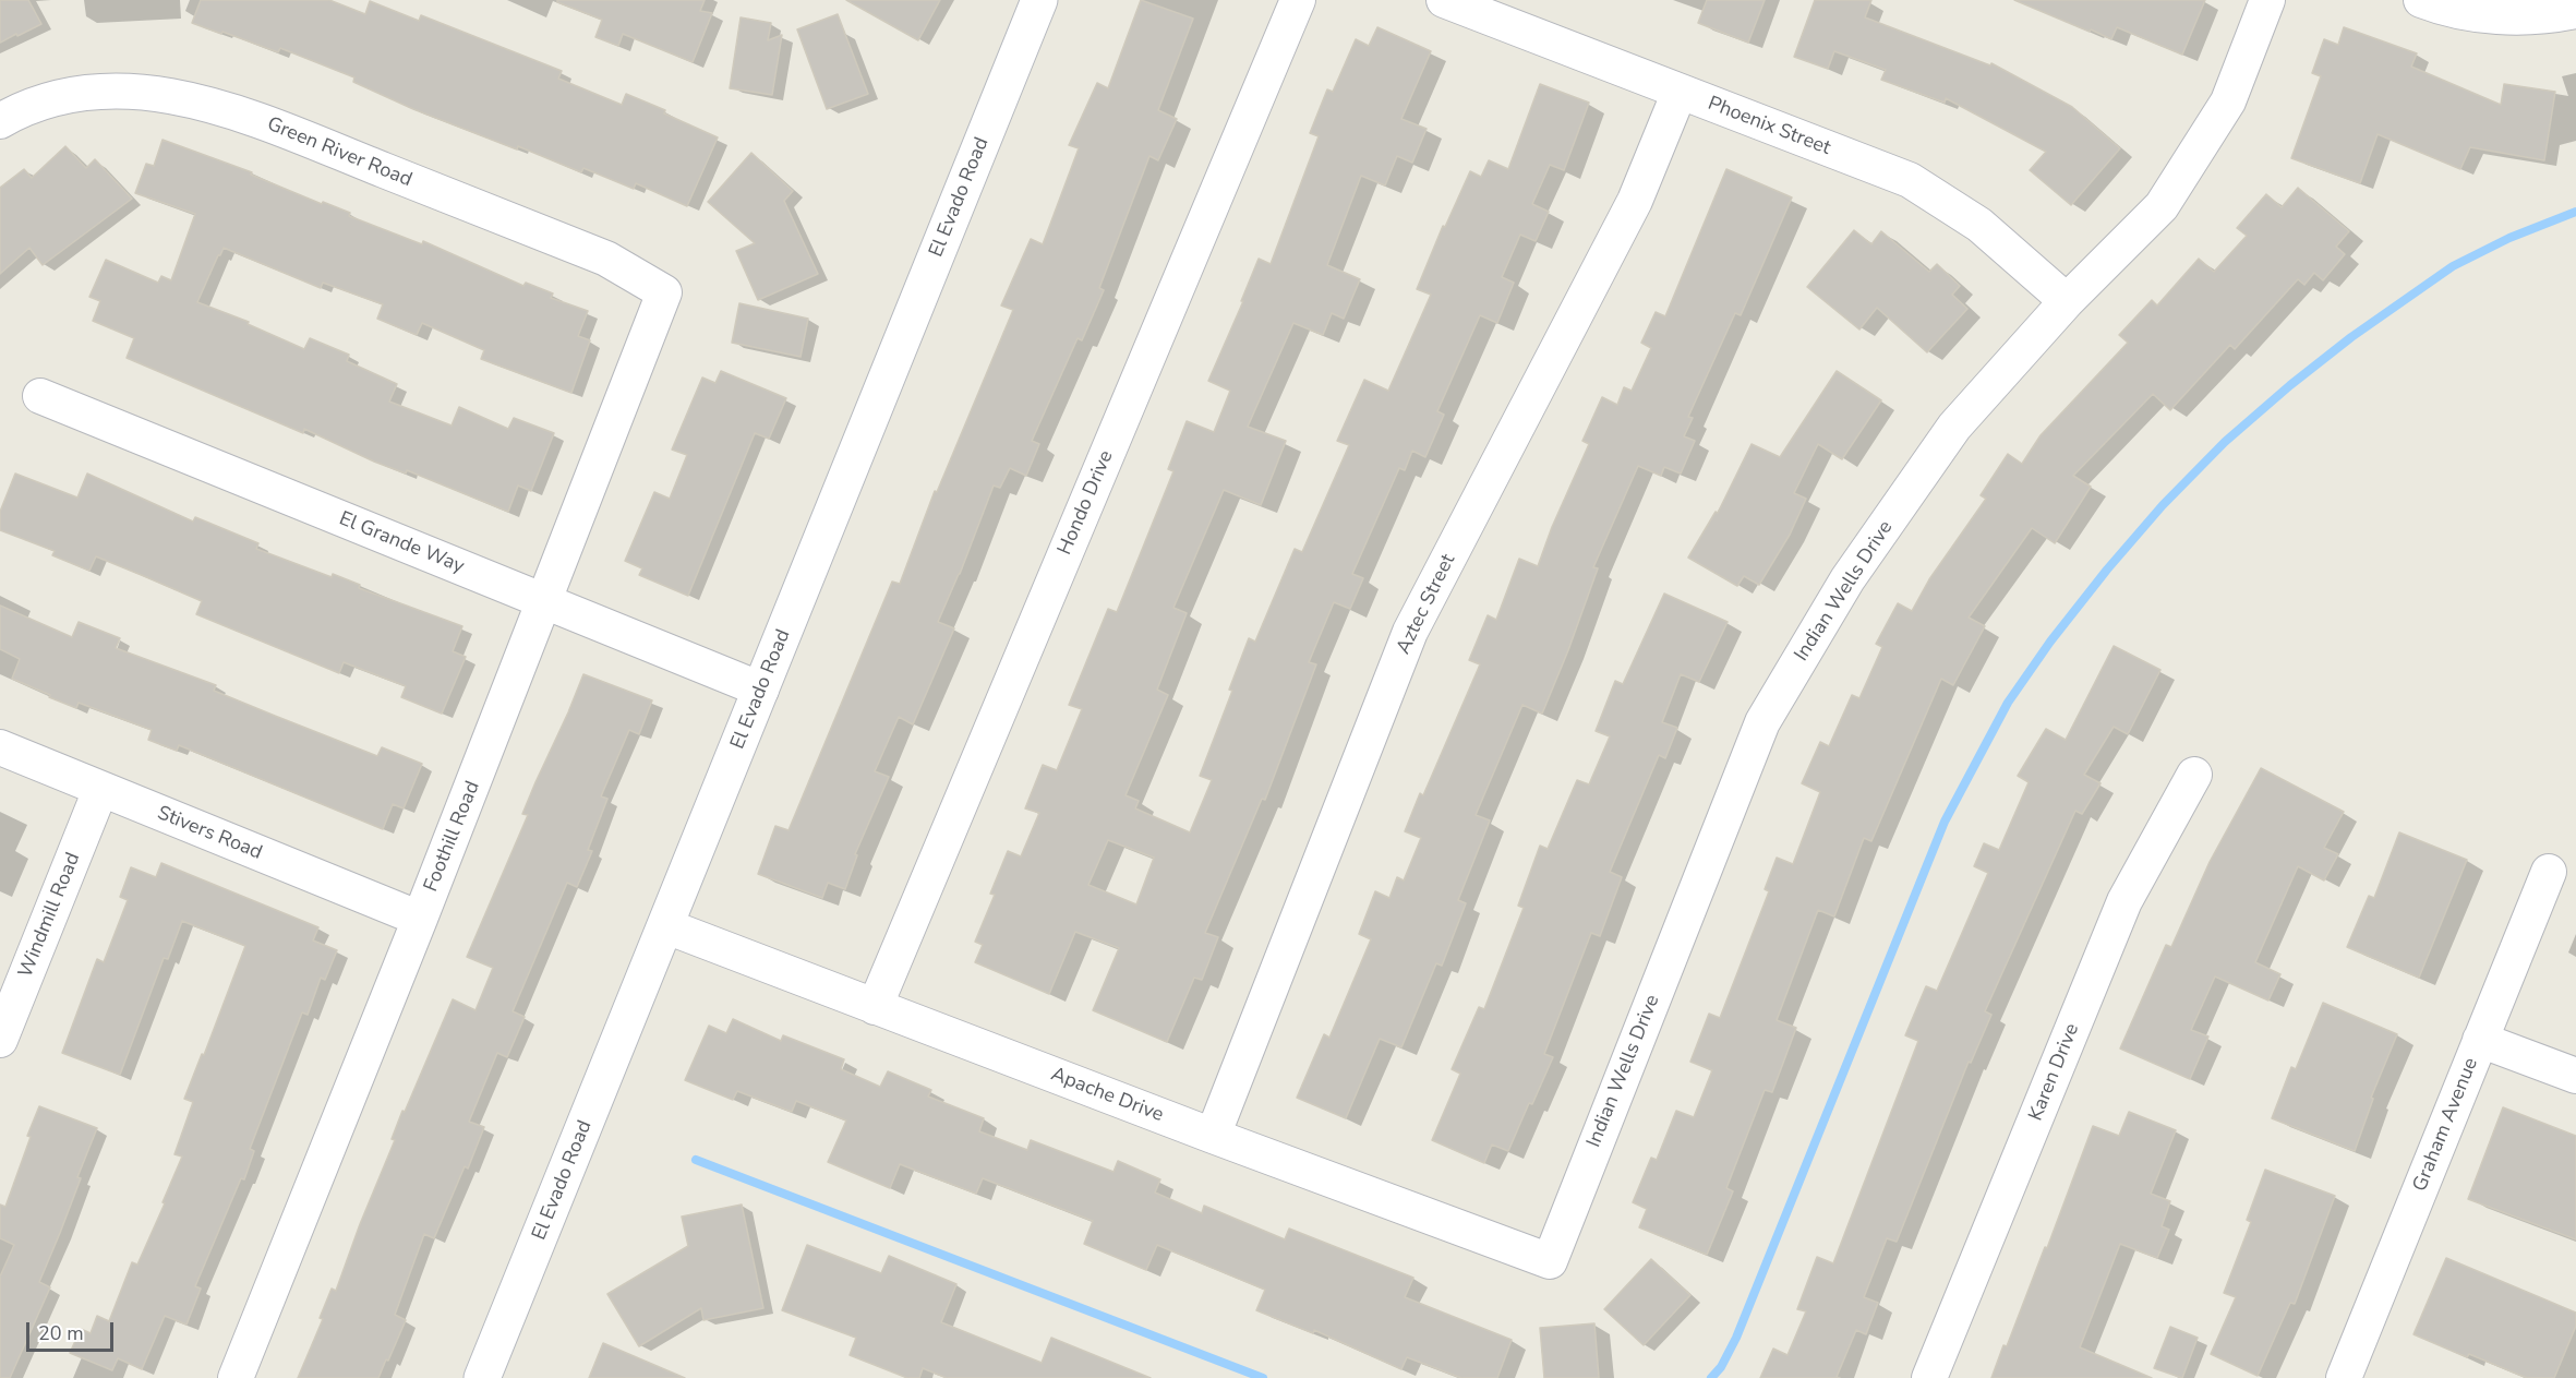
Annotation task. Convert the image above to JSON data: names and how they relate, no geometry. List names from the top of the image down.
{
  "streets": {
    "main road": ["El Evado Road"],
    "street": [
      "Phoenix Street",
      "Green River Road",
      "Hondo Drive",
      "El Grande Way",
      "Indian Wells Drive",
      "Aztec Street",
      "Stivers Road",
      "Foothill Road",
      "Windmill Road",
      "Karen Drive",
      "Apache Drive",
      "Graham Avenue"
    ]
  },
  "crossings": [
    ["Phoenix Street", "Indian Wells Drive"],
    ["Phoenix Street", "Aztec Street"],
    ["Green River Road", "Foothill Road"],
    ["El Evado Road", "El Grande Way"],
    ["El Evado Road", "Apache Drive"],
    ["Hondo Drive", "Apache Drive"],
    ["El Grande Way", "Foothill Road"],
    ["Indian Wells Drive", "Apache Drive"],
    ["Aztec Street", "Apache Drive"],
    ["Stivers Road", "Foothill Road"],
    ["Stivers Road", "Windmill Road"]
  ],
  "scale_bar": "20 m"
}
